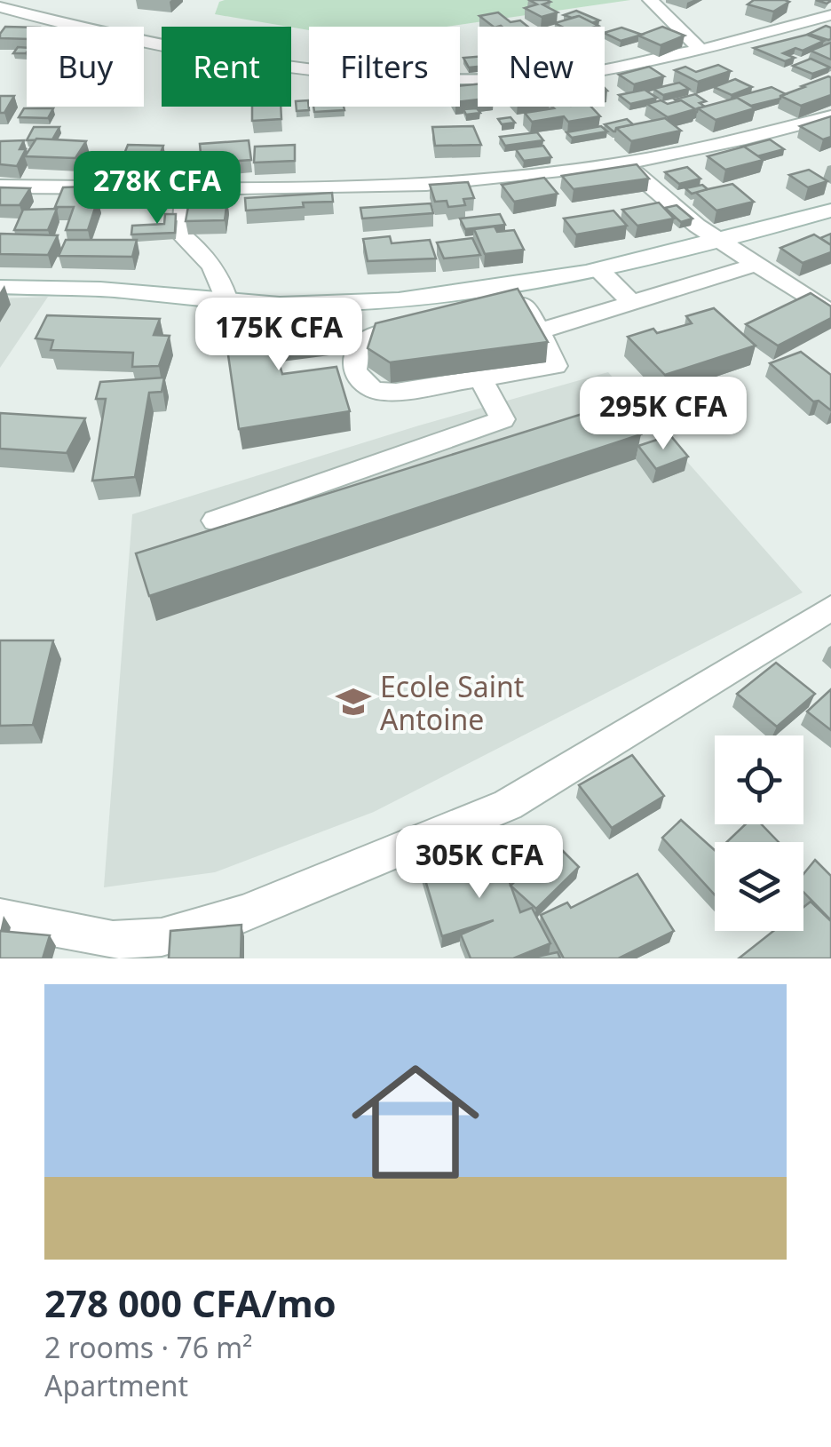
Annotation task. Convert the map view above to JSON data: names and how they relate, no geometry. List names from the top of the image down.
{
  "places": {
    "school or university": ["Ecole Saint Antoine"]
  },
  "page": {
    "chip": [
      "Buy",
      "Rent",
      "Filters",
      "New"
    ],
    "price": [
      "278K CFA",
      "175K CFA",
      "295K CFA",
      "305K CFA"
    ],
    "list": [
      {
        "name": "278 000 CFA/mo",
        "note": "2 rooms · 76 m² · Apartment"
      }
    ]
  }
}
